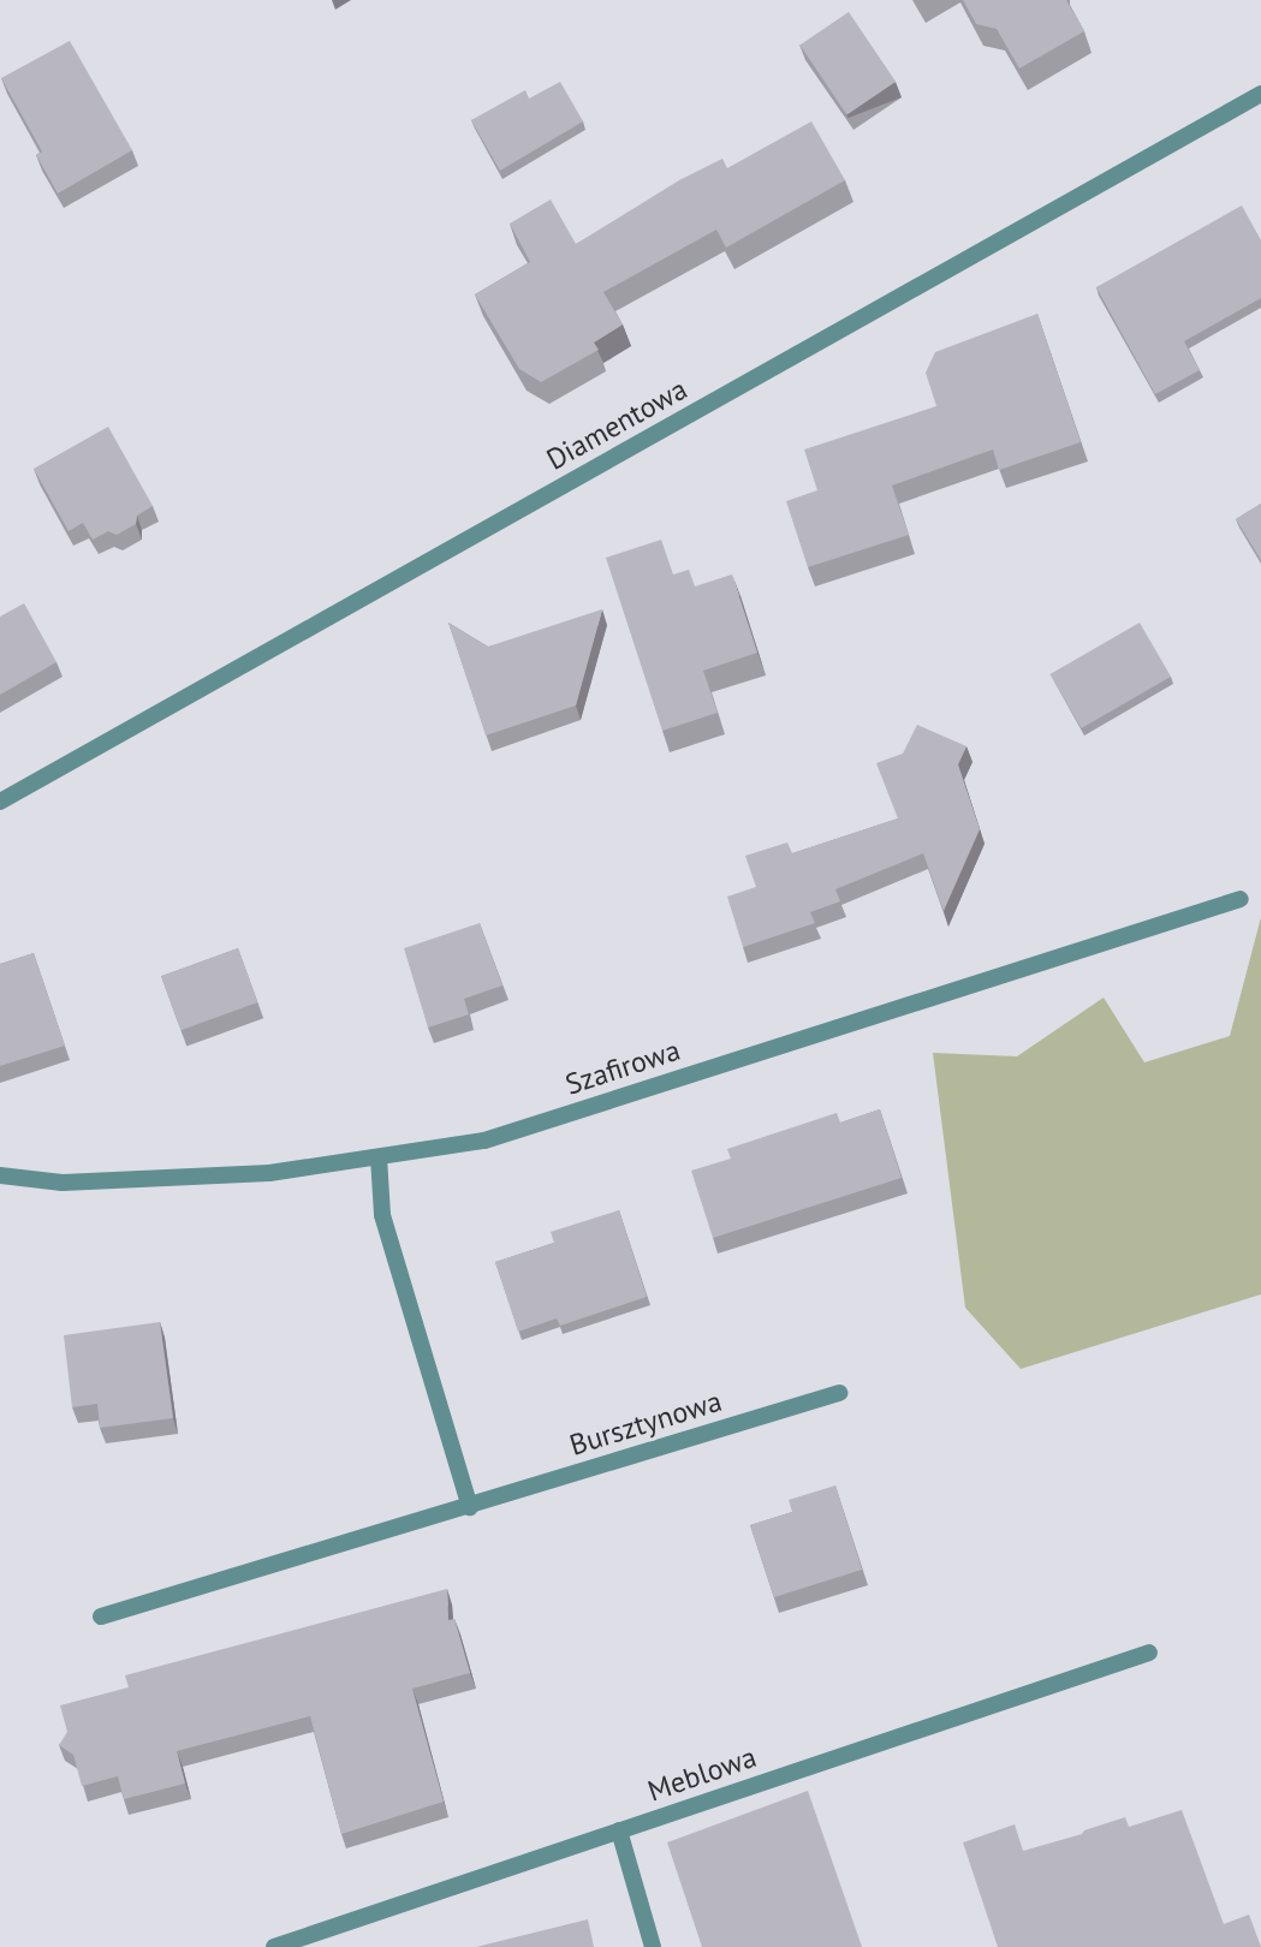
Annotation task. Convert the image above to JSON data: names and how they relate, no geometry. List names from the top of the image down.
{
  "streets": {
    "street": [
      "Diamentowa",
      "Szafirowa",
      "Bursztynowa",
      "Meblowa"
    ]
  }
}
